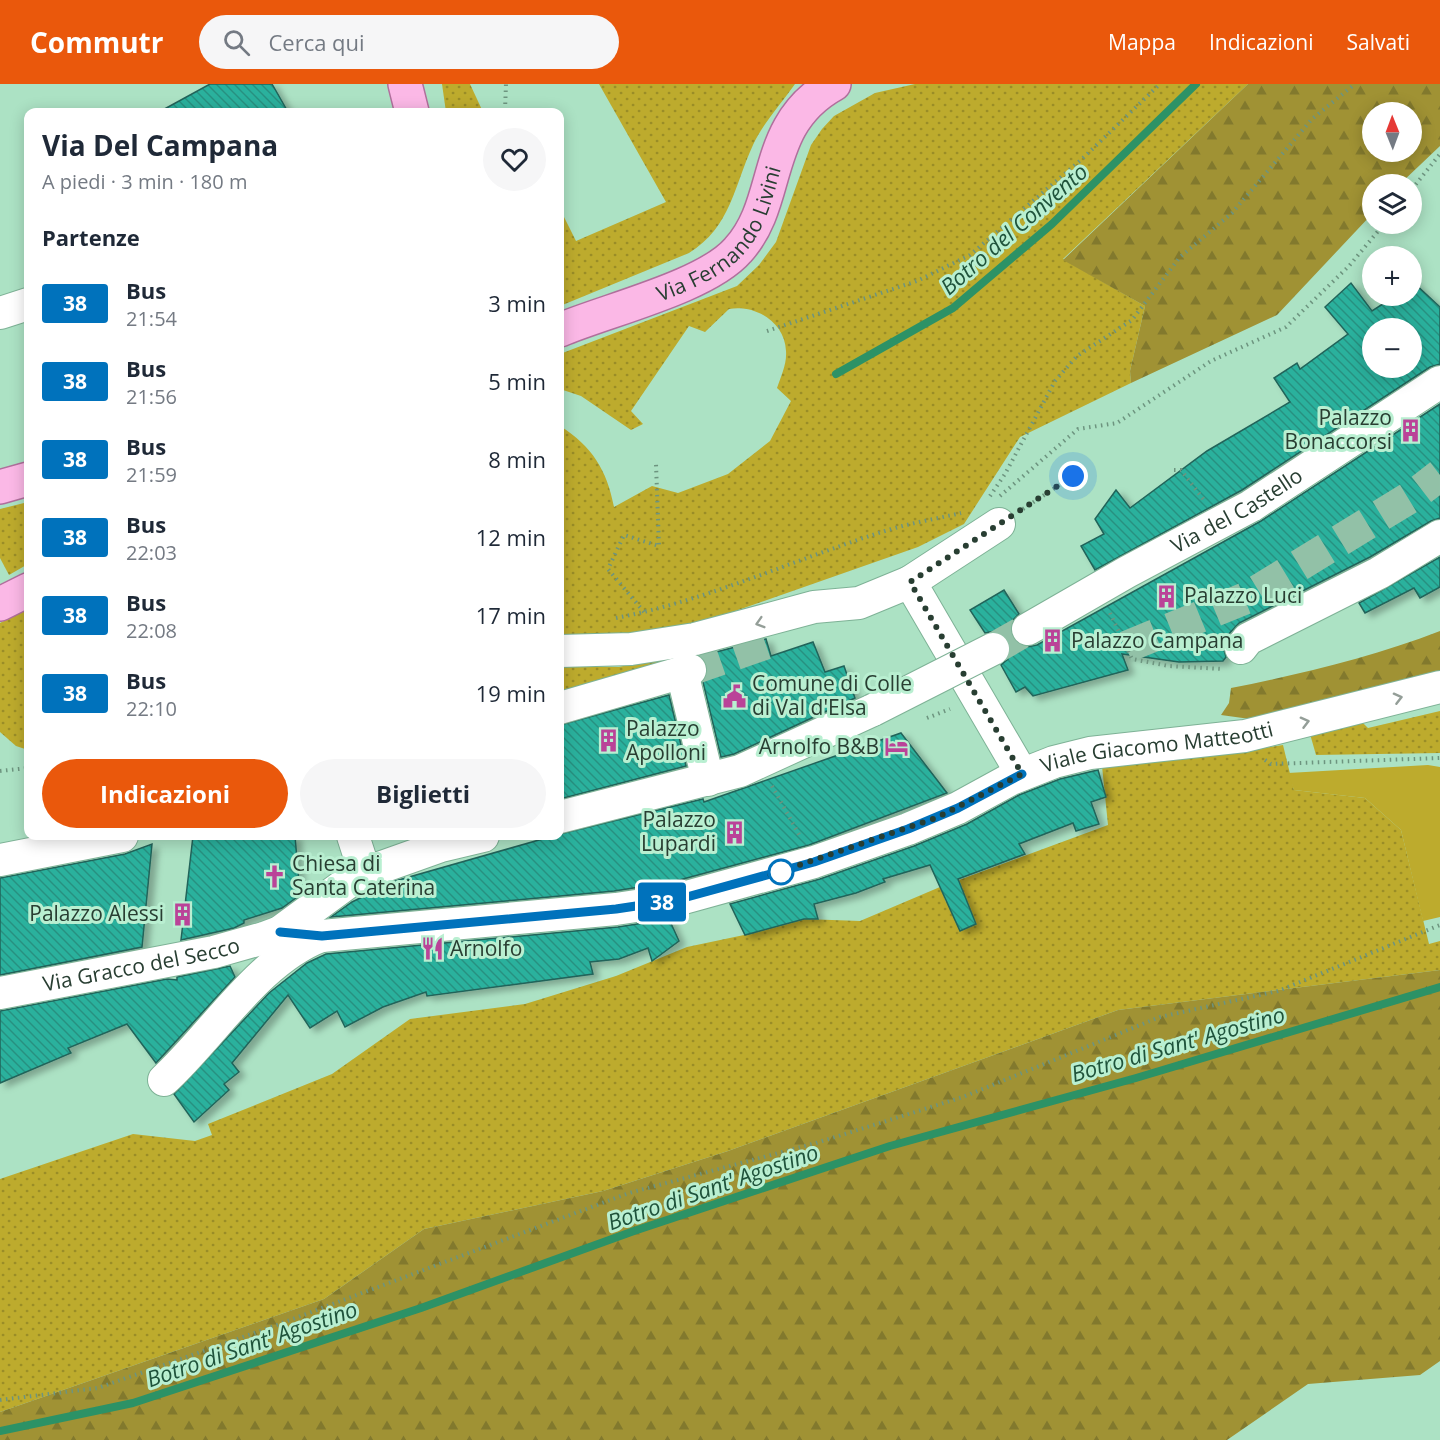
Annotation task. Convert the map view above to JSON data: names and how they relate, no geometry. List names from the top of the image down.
{
  "streets": {
    "main road": ["Via Fernando Livini"],
    "street": ["Via del Castello", "Viale Giacomo Matteotti", "Via Gracco del Secco"]
  },
  "water": ["Botro del Convento", "Botro di Sant' Agostino"],
  "places": {
    "building": [
      "Palazzo Bonaccorsi",
      "Palazzo Luci",
      "Palazzo Campana",
      "Palazzo Apolloni",
      "Palazzo Lupardi",
      "Palazzo Alessi"
    ],
    "public building": ["Comune di Colle di Val d'Elsa"],
    "hotel": ["Arnolfo B&B"],
    "church": ["Chiesa di Santa Caterina"],
    "restaurant": ["Arnolfo"]
  },
  "lines": ["bus line 38"],
  "north": "top",
  "page": {
    "header": "Commutr",
    "search": "Cerca qui",
    "nav": ["Mappa", "Indicazioni", "Salvati"],
    "on_map": "38",
    "map_buttons": ["+", "−"],
    "heading": [
      ["Via Del Campana", "A piedi · 3 min · 180 m"],
      "Partenze"
    ],
    "list": [
      {
        "mark": "38",
        "name": "Bus",
        "note": "21:54",
        "value": "3 min"
      },
      {
        "mark": "38",
        "name": "Bus",
        "note": "21:56",
        "value": "5 min"
      },
      {
        "mark": "38",
        "name": "Bus",
        "note": "21:59",
        "value": "8 min"
      },
      {
        "mark": "38",
        "name": "Bus",
        "note": "22:03",
        "value": "12 min"
      },
      {
        "mark": "38",
        "name": "Bus",
        "note": "22:08",
        "value": "17 min"
      },
      {
        "mark": "38",
        "name": "Bus",
        "note": "22:10",
        "value": "19 min"
      }
    ],
    "buttons": ["Indicazioni", "Biglietti"]
  }
}
